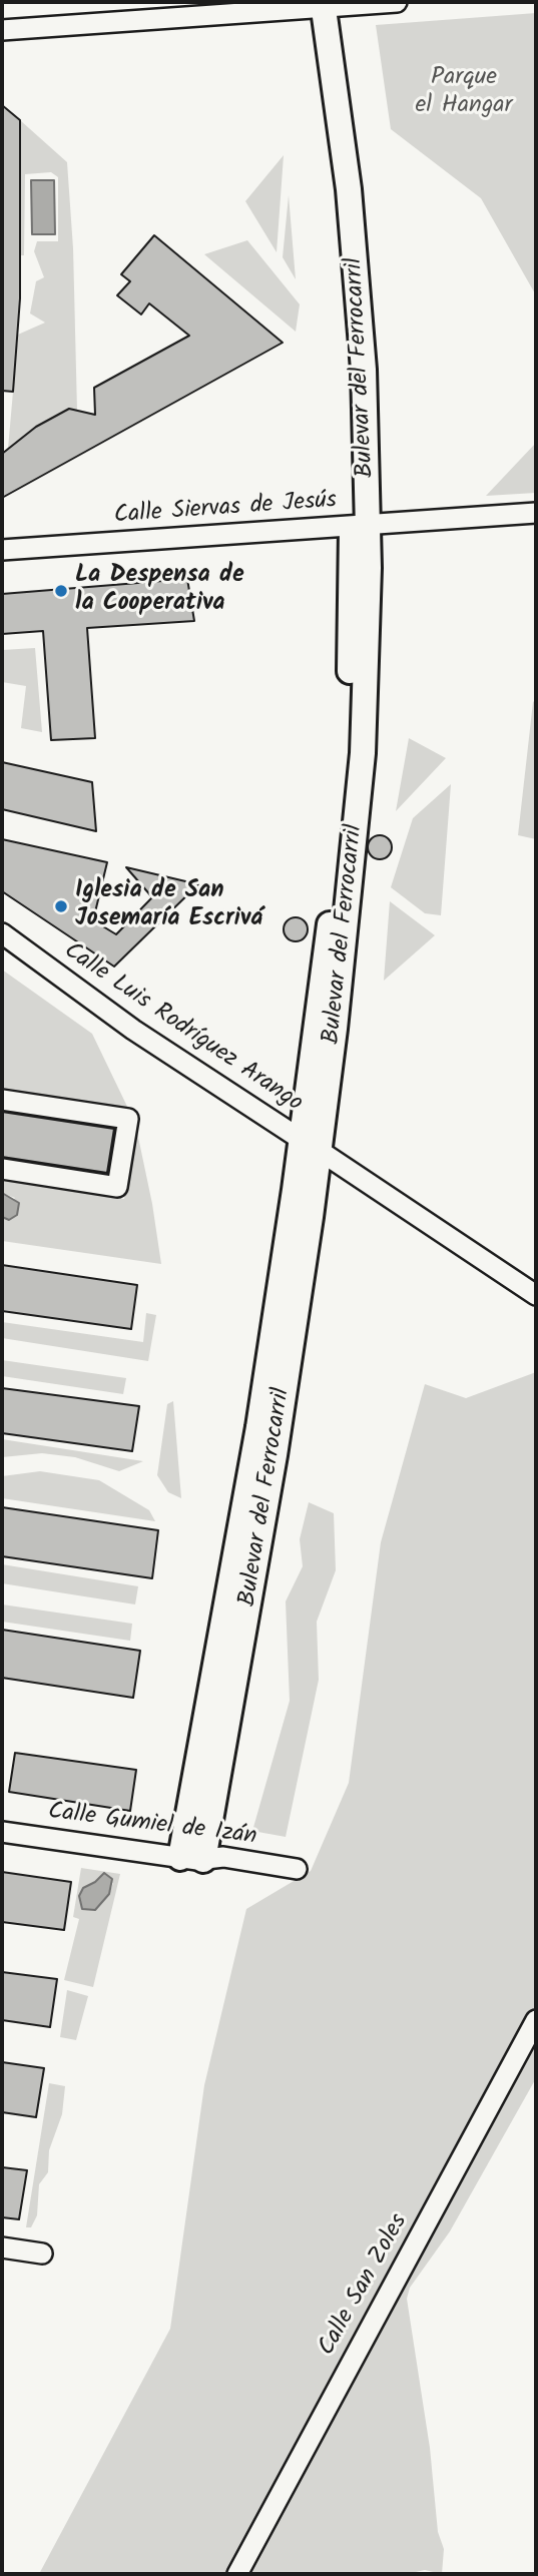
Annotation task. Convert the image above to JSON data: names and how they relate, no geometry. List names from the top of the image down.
{
  "streets": {
    "main road": ["Bulevar del Ferrocarril"],
    "street": [
      "Calle Siervas de Jesús",
      "Calle Luis Rodríguez Arango",
      "Calle Gumiel de Izán",
      "Calle San Zoles"
    ]
  },
  "crossings": [
    ["Bulevar del Ferrocarril", "Calle Siervas de Jesús"],
    ["Bulevar del Ferrocarril", "Calle Luis Rodríguez Arango"],
    ["Bulevar del Ferrocarril", "Calle Gumiel de Izán"]
  ],
  "parks": ["Parque el Hangar"],
  "places": ["La Despensa de la Cooperativa", "Iglesia de San Josemaría Escrivá"]
}
